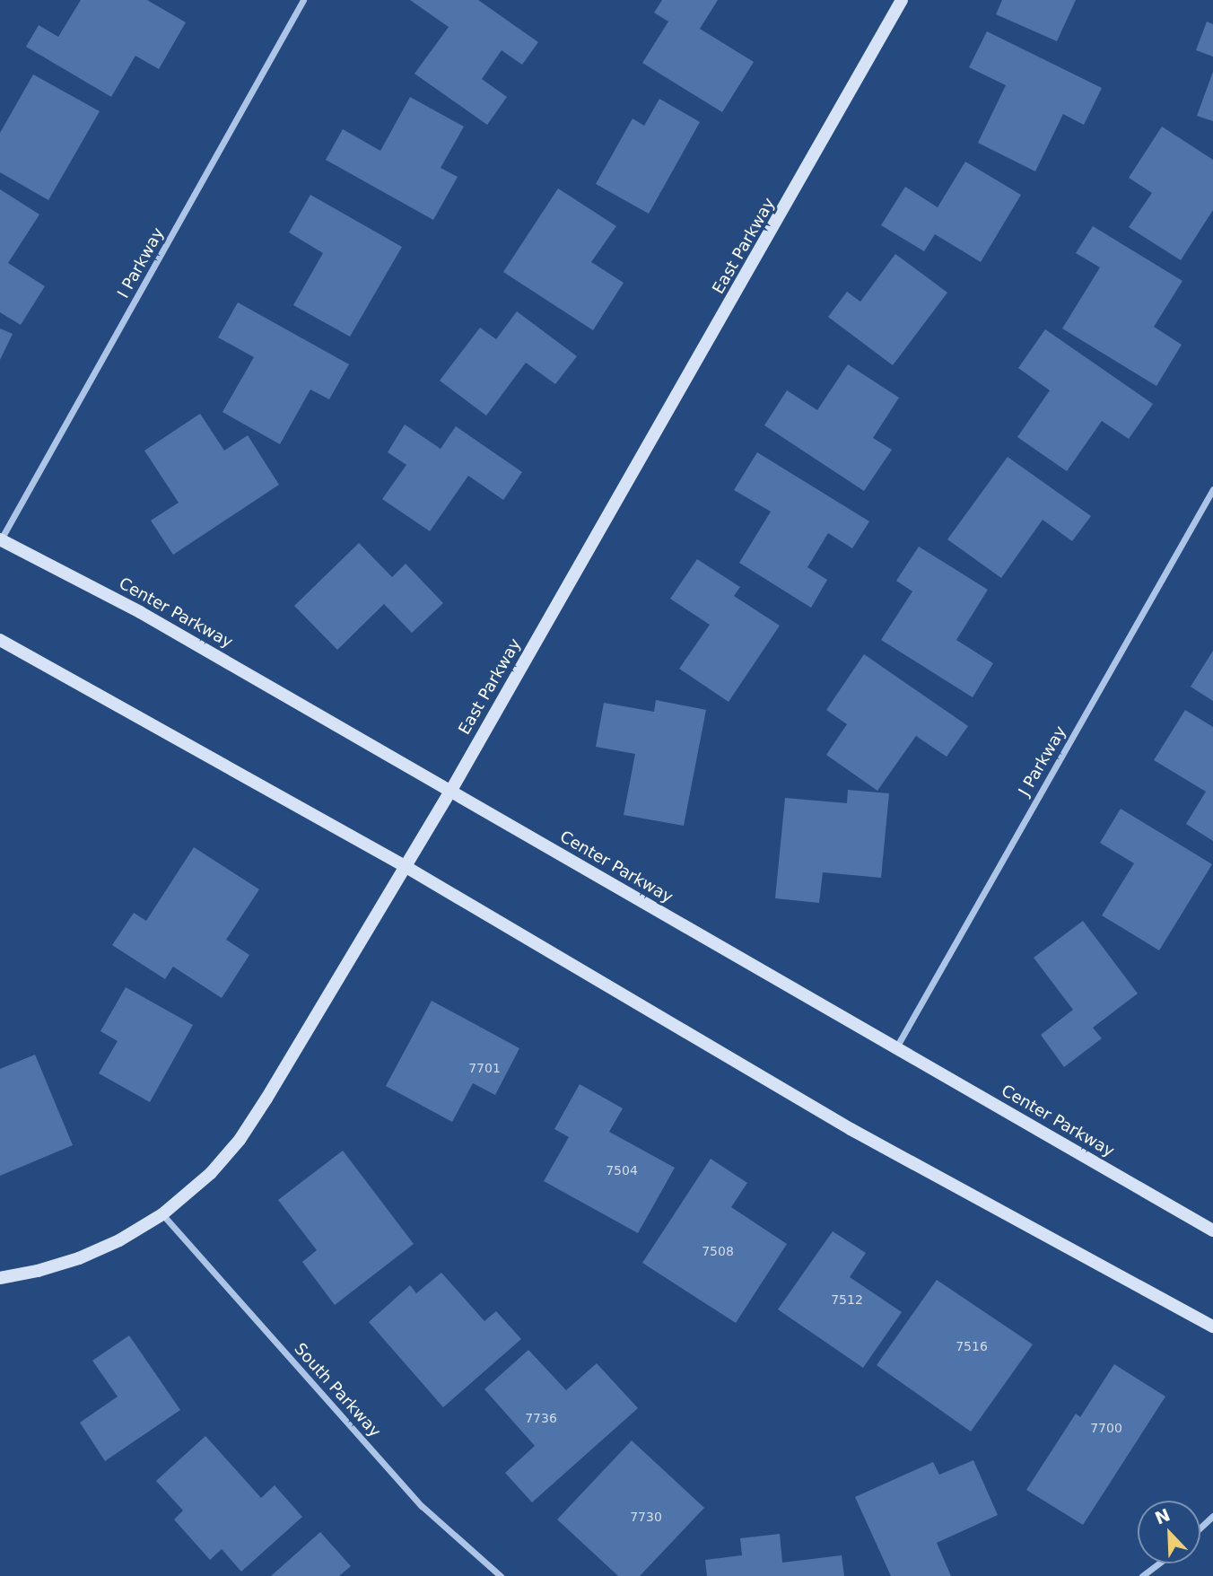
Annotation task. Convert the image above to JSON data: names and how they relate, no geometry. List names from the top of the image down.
{
  "streets": {
    "street": [
      "East Parkway",
      "I Parkway",
      "Center Parkway",
      "J Parkway",
      "South Parkway"
    ]
  },
  "crossings": [
    ["East Parkway", "Center Parkway"],
    ["East Parkway", "South Parkway"],
    ["I Parkway", "Center Parkway"],
    ["Center Parkway", "J Parkway"]
  ],
  "house_numbers": [
    "7701",
    "7504",
    "7508",
    "7512",
    "7516",
    "7736",
    "7700",
    "7730"
  ],
  "north": "top left"
}
